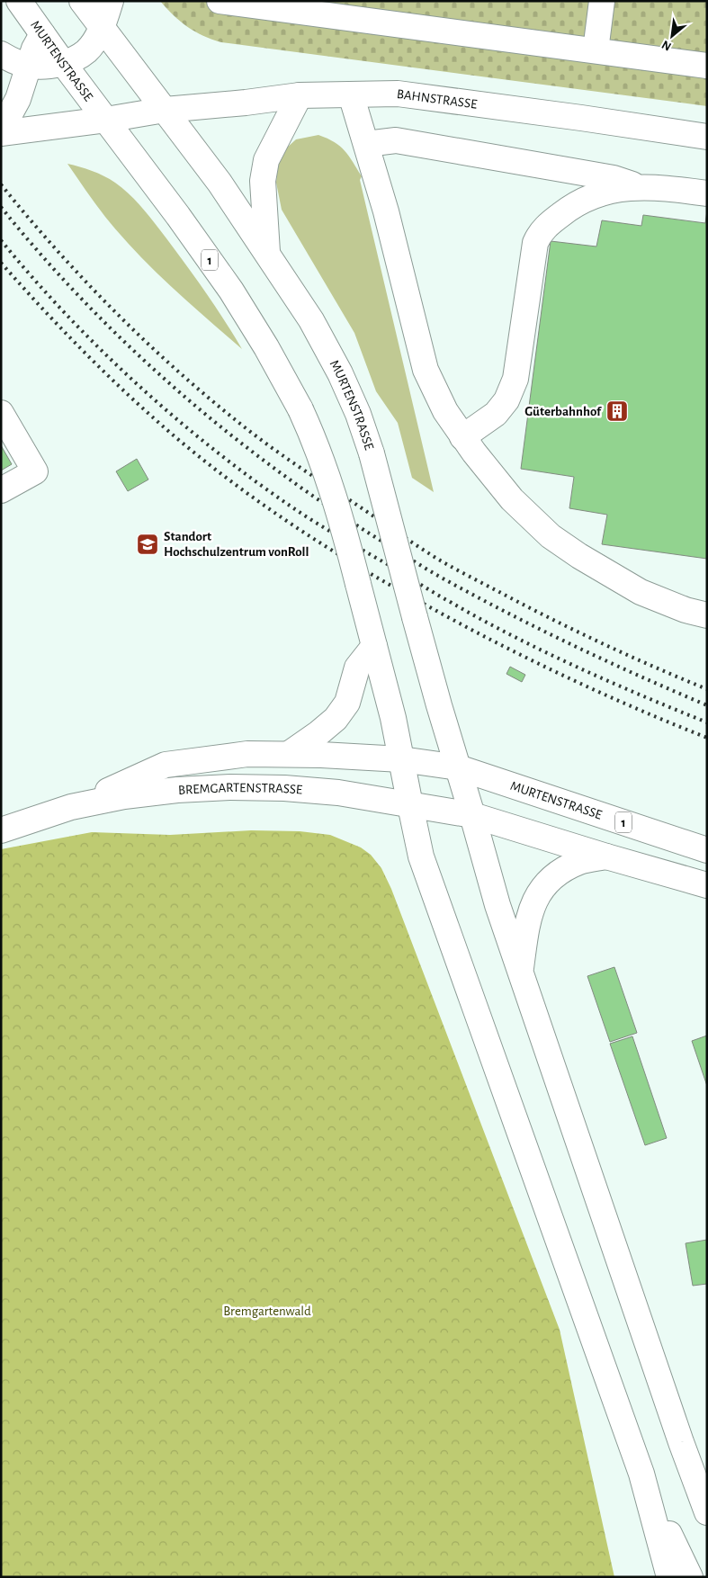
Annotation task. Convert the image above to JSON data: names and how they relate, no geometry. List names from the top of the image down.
{
  "streets": {
    "main road": [
      "MURTENSTRASSE",
      "BAHNSTRASSE",
      "1",
      "BREMGARTENSTRASSE"
    ]
  },
  "crossings": [
    ["MURTENSTRASSE", "BAHNSTRASSE"],
    ["MURTENSTRASSE", "BREMGARTENSTRASSE"]
  ],
  "parks": ["Bremgartenwald"],
  "places": {
    "building": ["Güterbahnhof"],
    "school or university": ["Standort Hochschulzentrum vonRoll"]
  },
  "north": "bottom left"
}
